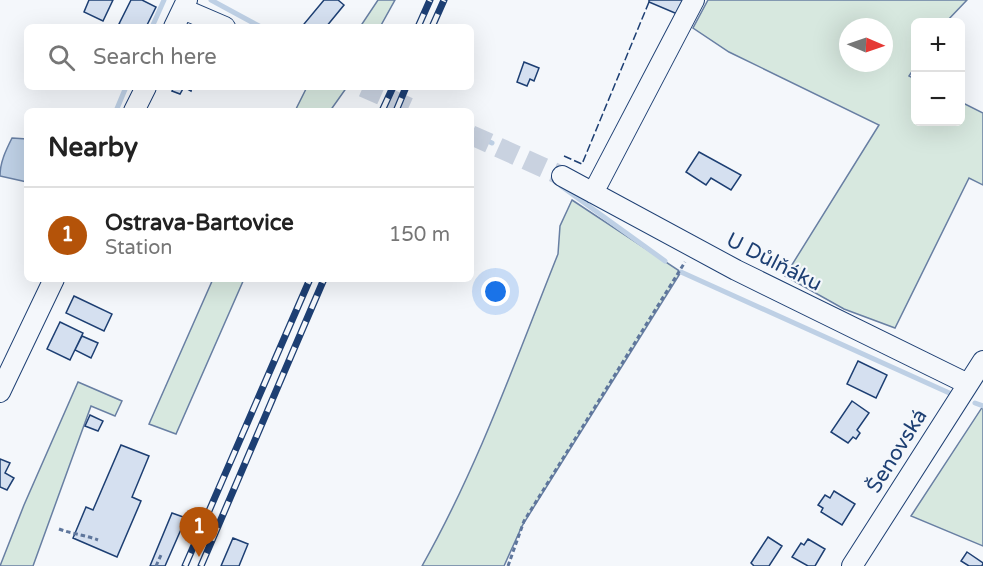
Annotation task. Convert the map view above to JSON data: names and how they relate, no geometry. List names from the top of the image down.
{
  "streets": {
    "street": ["U Důlňáku", "Šenovská"]
  },
  "crossings": [
    ["U Důlňáku", "Šenovská"]
  ],
  "north": "right",
  "page": {
    "map_buttons": ["+", "−"],
    "search": "Search here",
    "heading": "Nearby",
    "list": [
      {
        "mark": "1",
        "name": "Ostrava-Bartovice",
        "note": "Station",
        "value": "150 m"
      }
    ],
    "pins": "1"
  }
}
